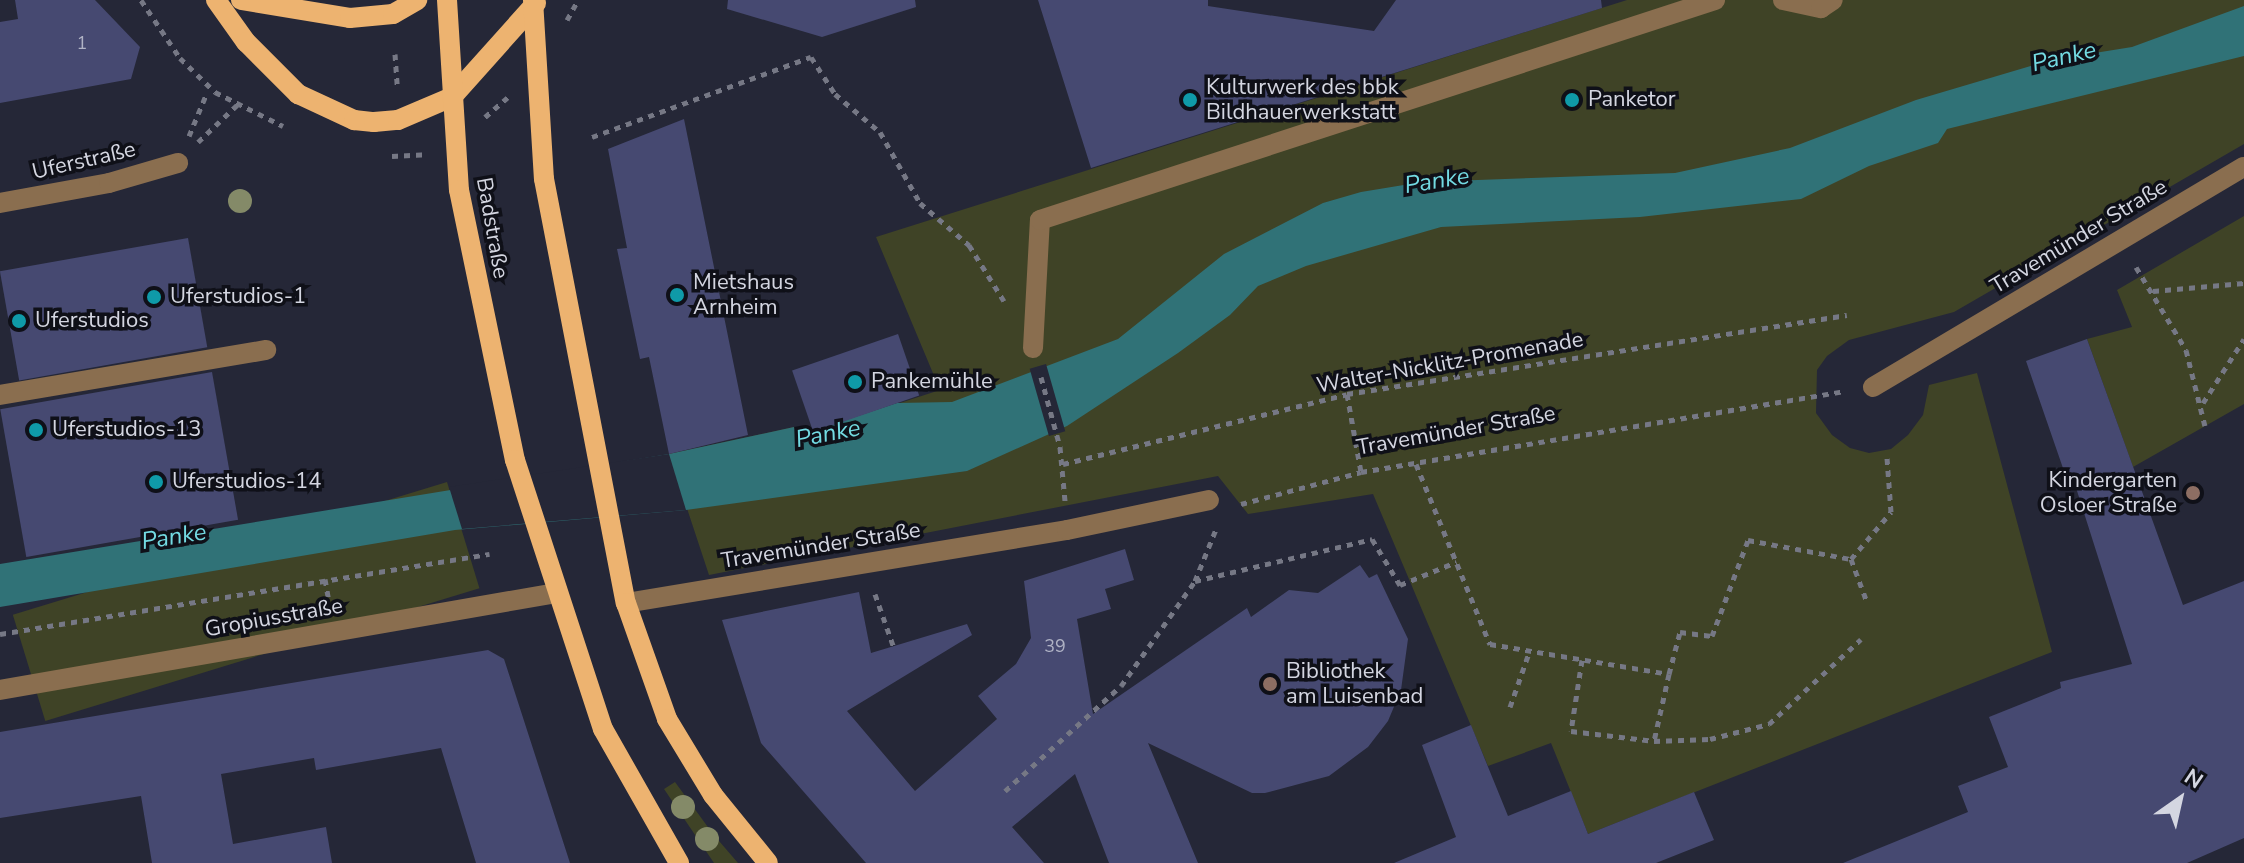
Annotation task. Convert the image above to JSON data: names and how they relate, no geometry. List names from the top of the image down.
{
  "streets": {
    "main road": ["Badstraße"],
    "street": ["Uferstraße", "Travemünder Straße", "Gropiusstraße"],
    "path": ["Walter-Nicklitz-Promenade"]
  },
  "crossings": [
    ["Badstraße", "Gropiusstraße"]
  ],
  "water": ["Panke"],
  "places": [
    "Kulturwerk des bbk Bildhauerwerkstatt",
    "Panketor",
    "Mietshaus Arnheim",
    "Uferstudios-1",
    "Uferstudios",
    "Pankemühle",
    "Uferstudios-13",
    "Uferstudios-14",
    "Kindergarten Osloer Straße",
    "Bibliothek am Luisenbad"
  ],
  "house_numbers": ["1", "39"],
  "north": "top right"
}
